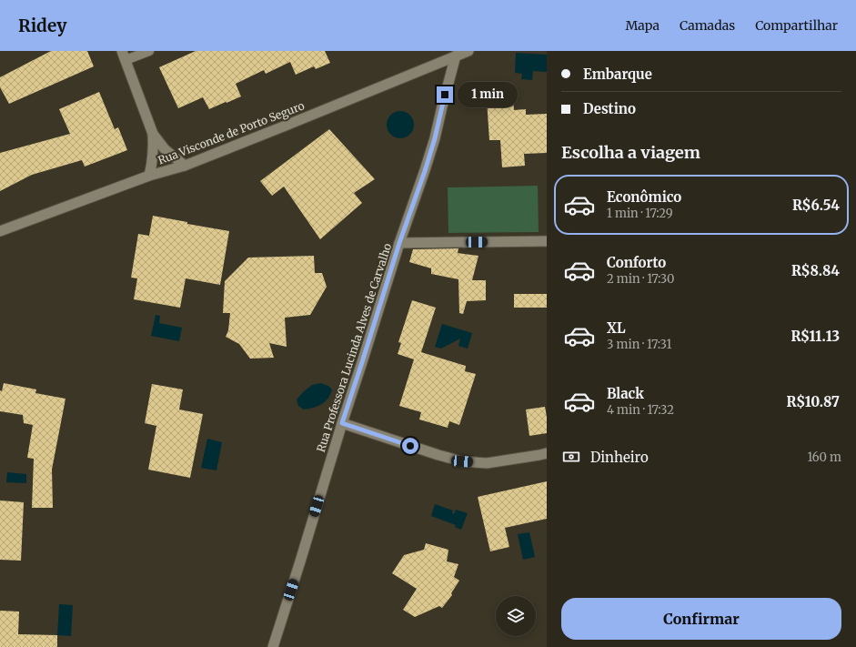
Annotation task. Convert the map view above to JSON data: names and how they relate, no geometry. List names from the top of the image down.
{
  "streets": {
    "street": ["Rua Visconde de Porto Seguro", "Rua Professora Lucinda Alves de Carvalho"]
  },
  "crossings": [
    ["Rua Visconde de Porto Seguro", "Rua Professora Lucinda Alves de Carvalho"]
  ],
  "page": {
    "header": "Ridey",
    "nav": ["Mapa", "Camadas", "Compartilhar"],
    "banner": ["Embarque", "Destino"],
    "bubble": "1 min",
    "heading": "Escolha a viagem",
    "list": [
      {
        "name": "Econômico",
        "note": "1 min · 17:29",
        "value": "R$6.54"
      },
      {
        "name": "Conforto",
        "note": "2 min · 17:30",
        "value": "R$8.84"
      },
      {
        "name": "XL",
        "note": "3 min · 17:31",
        "value": "R$11.13"
      },
      {
        "name": "Black",
        "note": "4 min · 17:32",
        "value": "R$10.87"
      }
    ],
    "pay": ["Dinheiro", "160 m"],
    "buttons": "Confirmar"
  }
}
